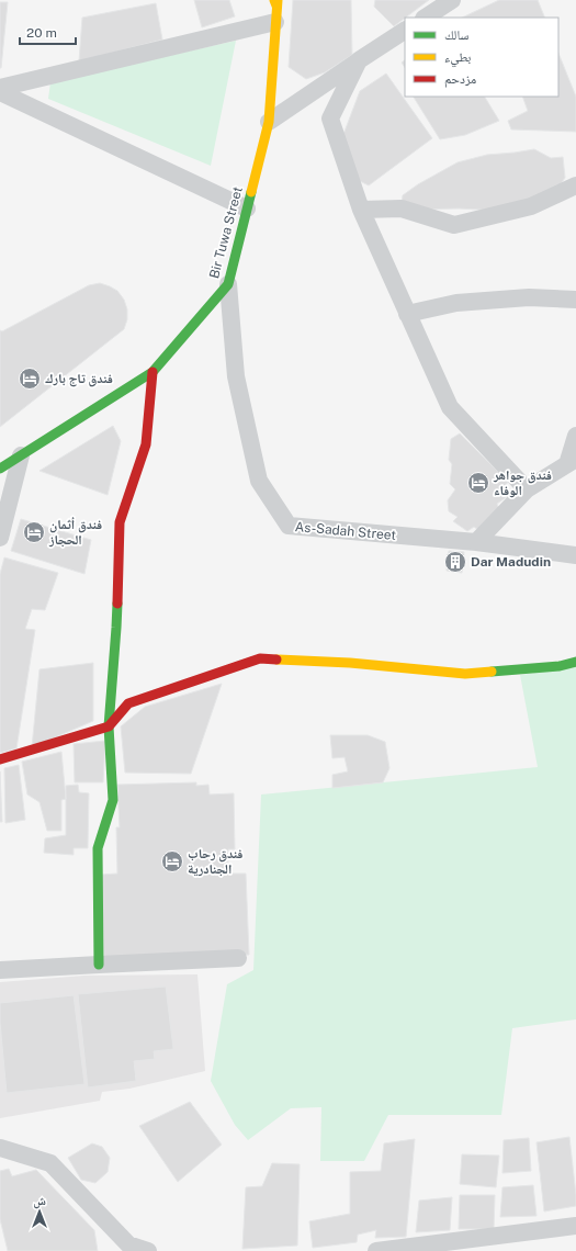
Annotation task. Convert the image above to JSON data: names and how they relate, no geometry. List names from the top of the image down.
{
  "streets": {
    "street": ["Bir Tuwa Street", "As-Sadah Street"]
  },
  "crossings": [
    ["Bir Tuwa Street", "As-Sadah Street"]
  ],
  "places": {
    "hotel": [
      "فندق تاج بارك",
      "فندق جواهر الوفاء",
      "فندق أثمان الحجاز",
      "فندق رحاب الجنادرية"
    ],
    "building": ["Dar Madudin"]
  },
  "legend": ["سالك", "بطيء", "مزدحم"],
  "scale_bar": "20 m",
  "north": "top"
}
